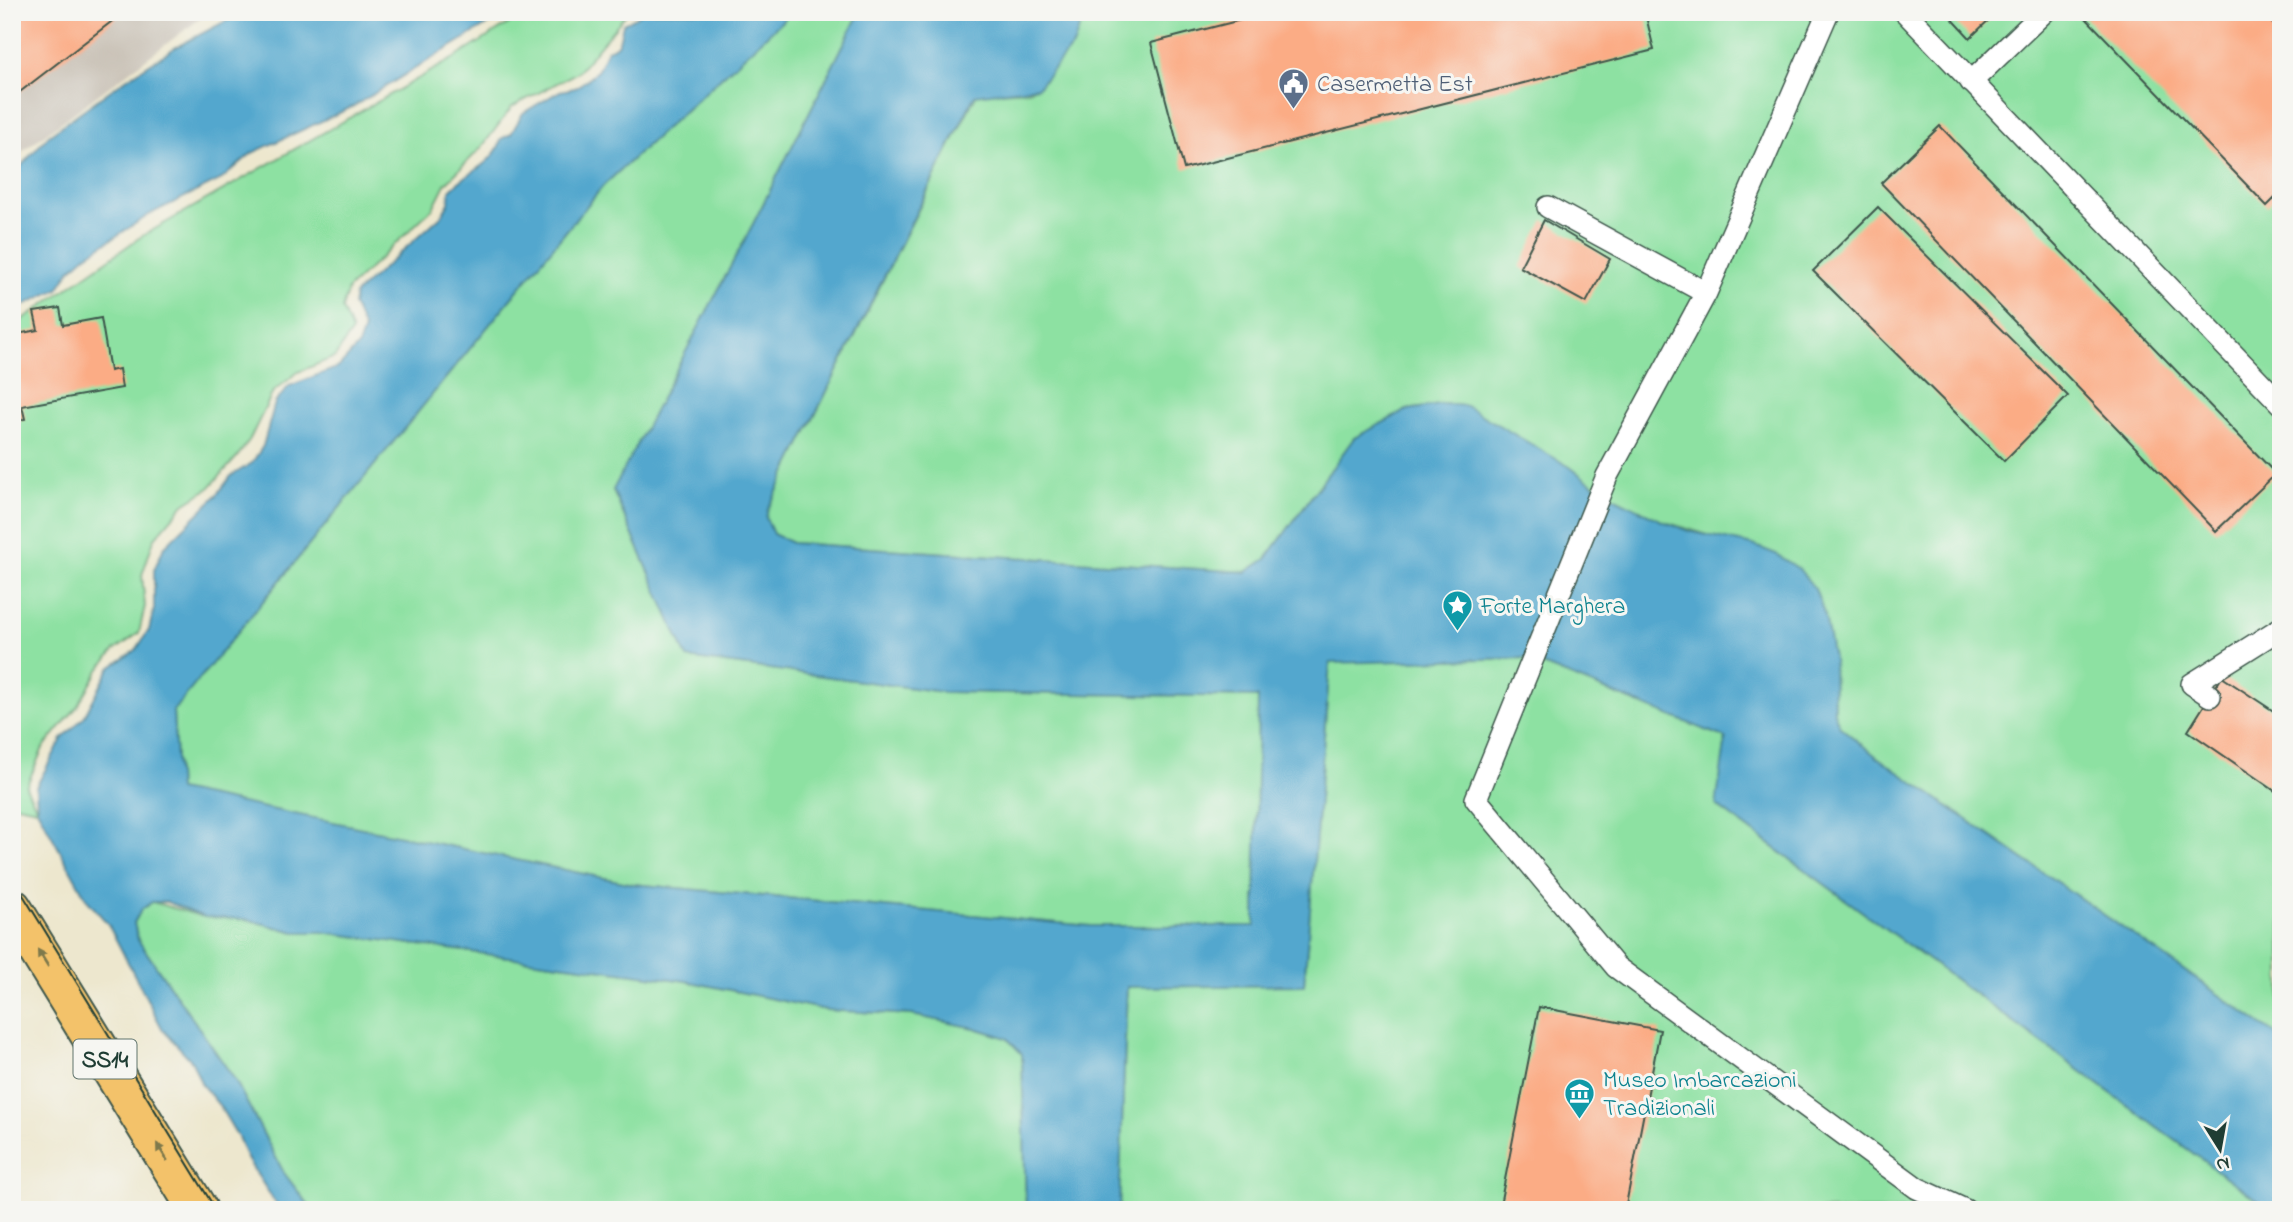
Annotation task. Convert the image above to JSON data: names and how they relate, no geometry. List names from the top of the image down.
{
  "streets": {
    "main road": ["SS14"]
  },
  "places": {
    "public building": ["Casermetta Est"],
    "place": ["Forte Marghera"],
    "museum": ["Museo Imbarcazioni Tradizionali"]
  },
  "north": "bottom"
}
